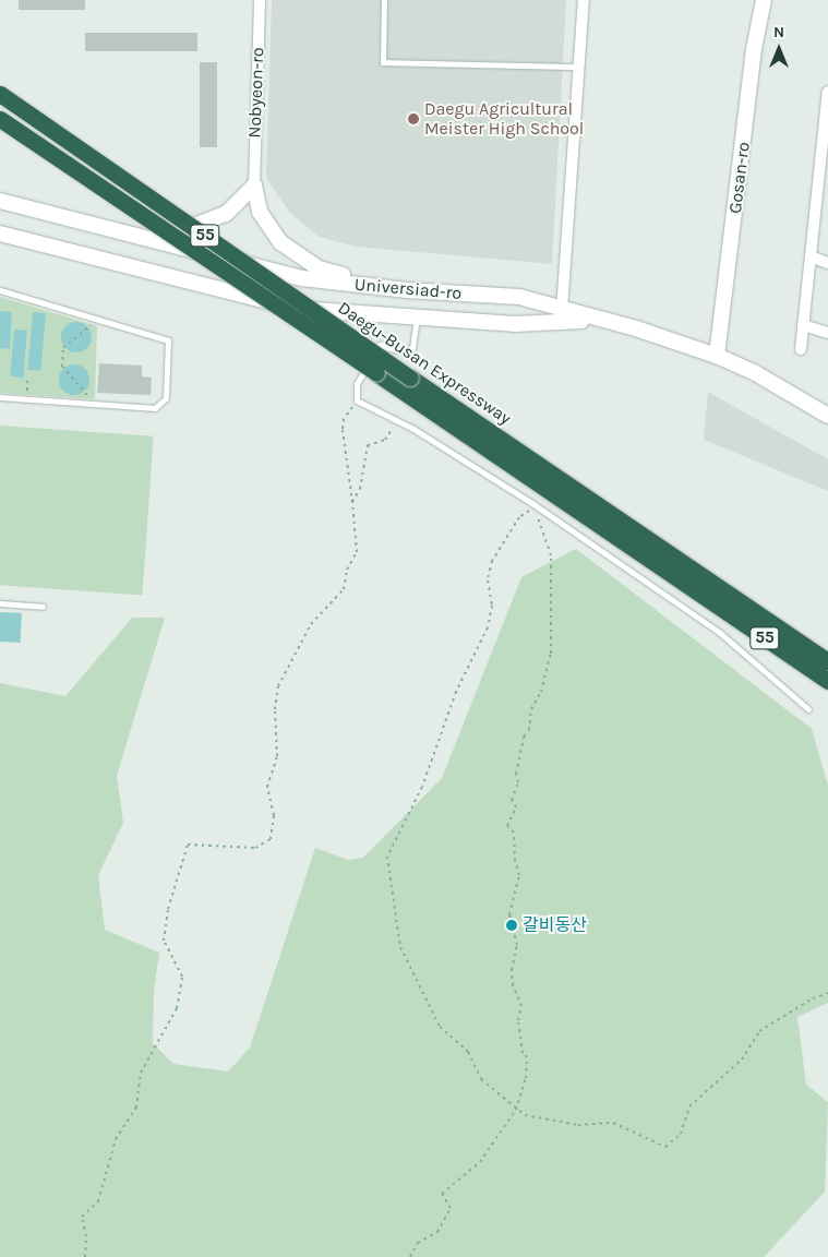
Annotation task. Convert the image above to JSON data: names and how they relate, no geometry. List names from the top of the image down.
{
  "streets": {
    "highway": ["55", "Daegu-Busan Expressway"],
    "main road": ["Gosan-ro", "Universiad-ro"],
    "street": ["Nobyeon-ro"]
  },
  "crossings": [
    ["Gosan-ro", "Universiad-ro"]
  ],
  "places": ["Daegu Agricultural Meister High School", "갈비동산"],
  "north": "top"
}
